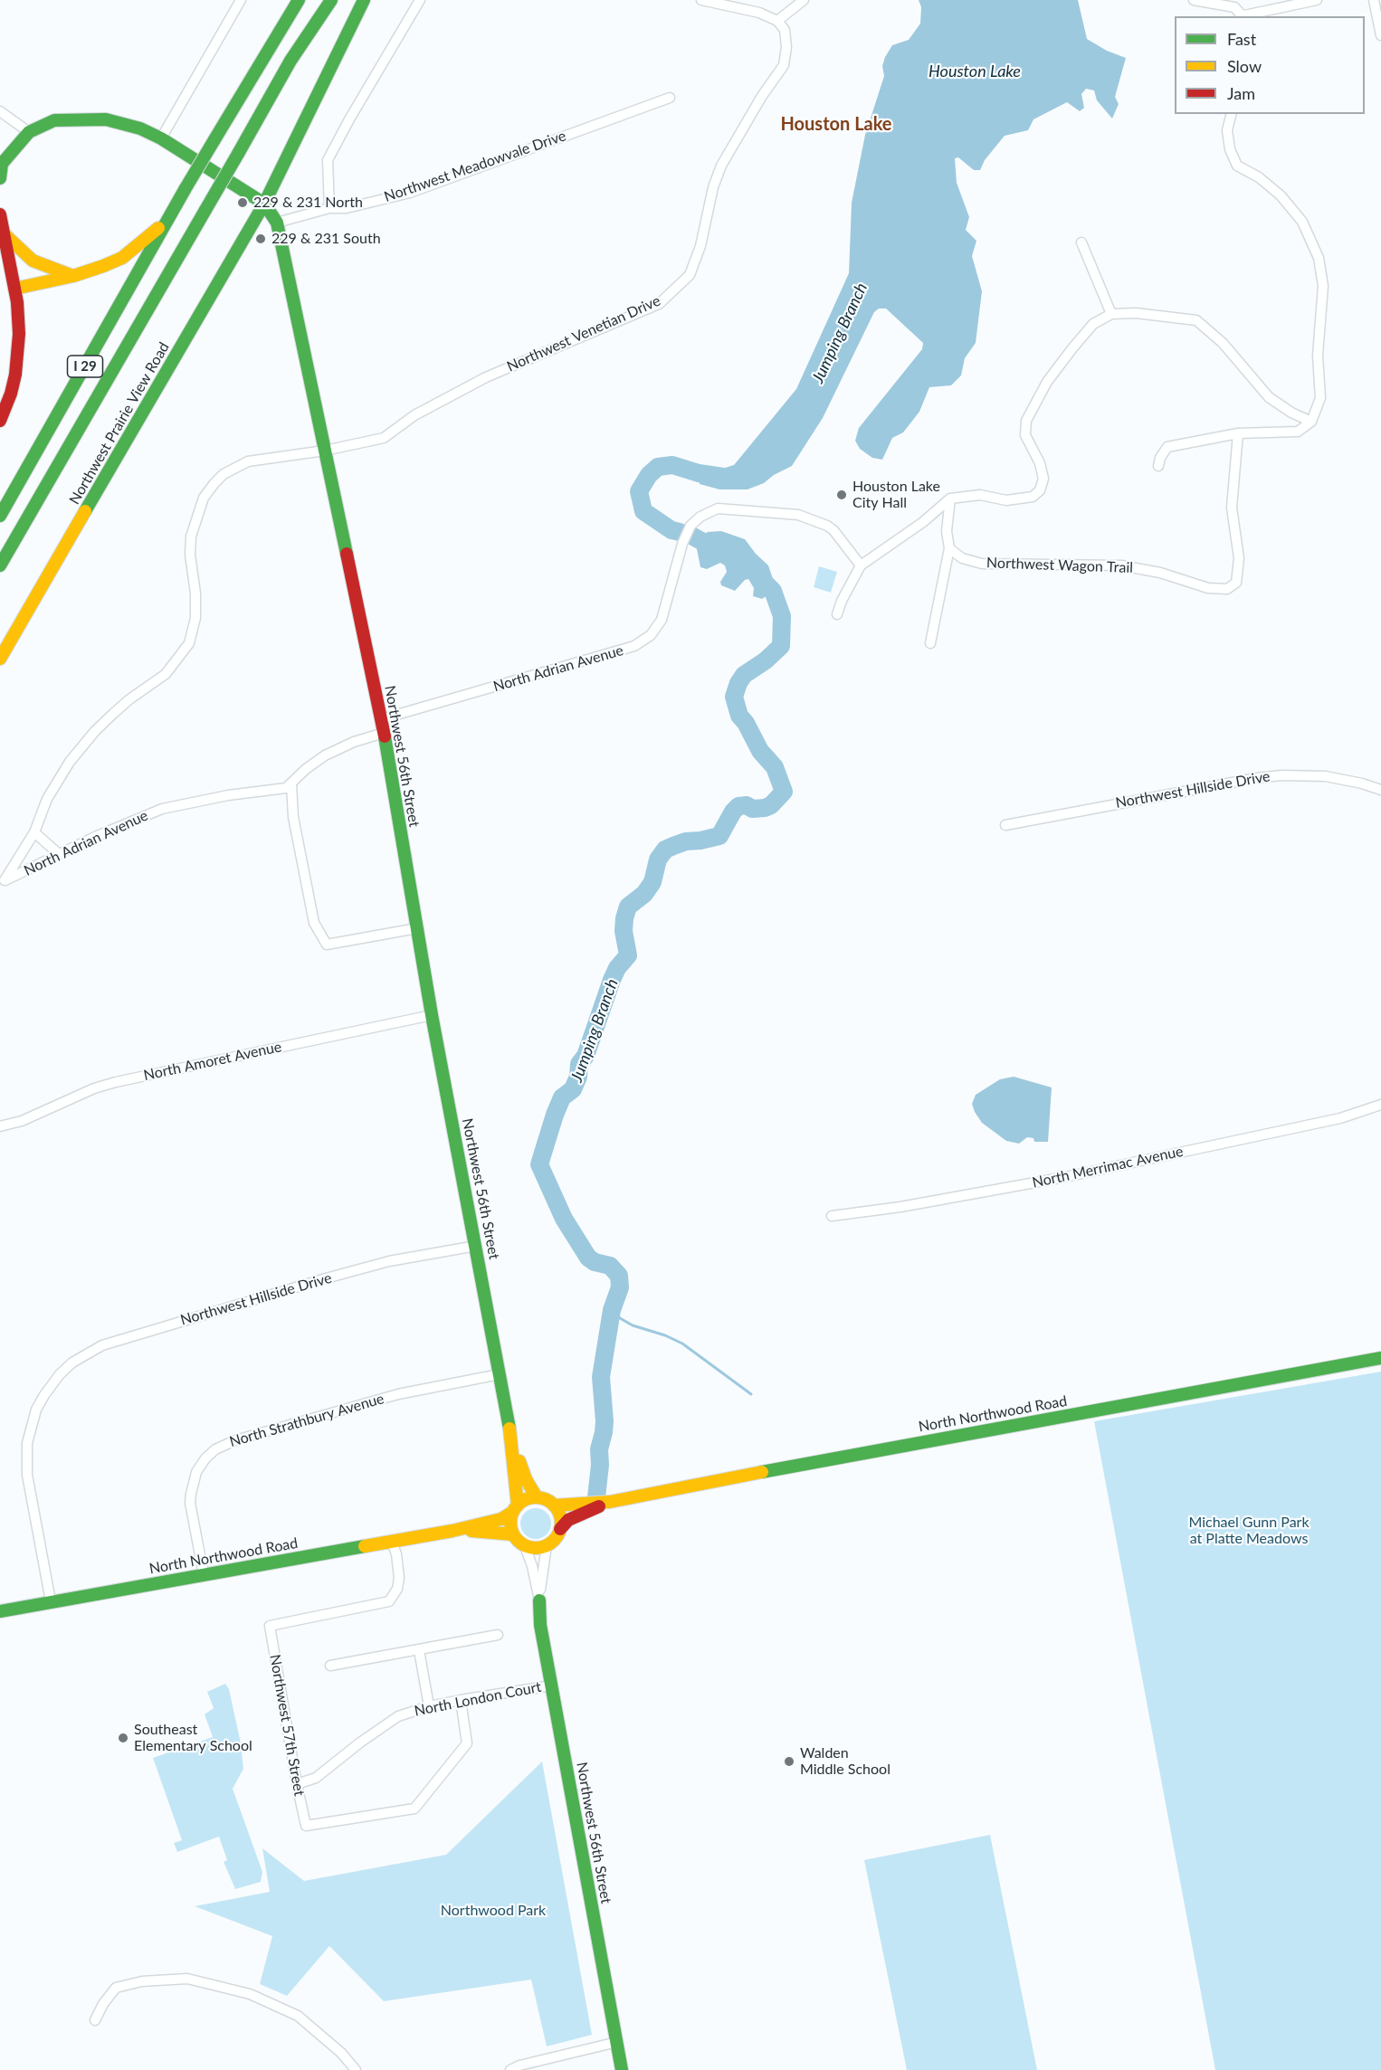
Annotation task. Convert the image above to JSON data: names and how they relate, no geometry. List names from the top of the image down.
{
  "streets": {
    "main road": [
      "I 29",
      "Northwest Prairie View Road",
      "Northwest 56th Street",
      "North Northwood Road"
    ],
    "street": [
      "Northwest Meadowvale Drive",
      "Northwest Venetian Drive",
      "Northwest Wagon Trail",
      "North Adrian Avenue",
      "Northwest Hillside Drive",
      "North Amoret Avenue",
      "North Merrimac Avenue",
      "North Strathbury Avenue",
      "North London Court",
      "Northwest 57th Street"
    ]
  },
  "crossings": [
    ["Northwest Meadowvale Drive", "Northwest 56th Street"],
    ["Northwest Venetian Drive", "North Adrian Avenue"],
    ["Northwest Venetian Drive", "Northwest 56th Street"],
    ["Northwest Prairie View Road", "Northwest 56th Street"],
    ["North Adrian Avenue", "Northwest 56th Street"],
    ["Northwest 56th Street", "Northwest Hillside Drive"],
    ["Northwest 56th Street", "North Amoret Avenue"],
    ["Northwest 56th Street", "North Northwood Road"],
    ["Northwest 56th Street", "North Strathbury Avenue"],
    ["Northwest 56th Street", "North London Court"],
    ["Northwest Hillside Drive", "North Northwood Road"],
    ["North Northwood Road", "North Strathbury Avenue"],
    ["North Northwood Road", "Northwest 57th Street"],
    ["North London Court", "Northwest 57th Street"]
  ],
  "districts": ["Houston Lake"],
  "water": ["Houston Lake", "Jumping Branch"],
  "parks": ["Michael Gunn Park at Platte Meadows", "Northwood Park"],
  "places": [
    "229 & 231 North",
    "229 & 231 South",
    "Houston Lake City Hall",
    "Southeast Elementary School",
    "Walden Middle School"
  ],
  "legend": ["Fast", "Slow", "Jam"]
}
